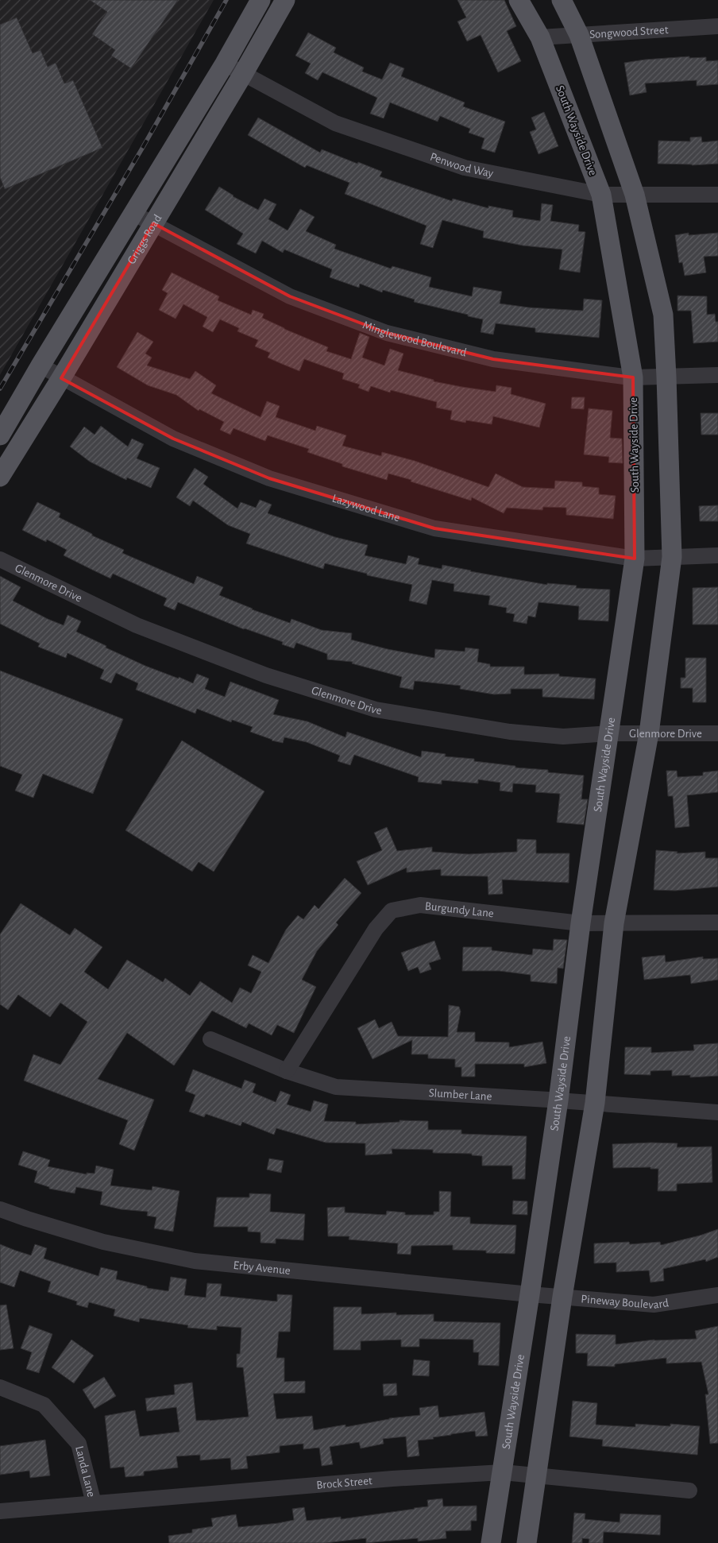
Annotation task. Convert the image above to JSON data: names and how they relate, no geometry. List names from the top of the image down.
{
  "streets": {
    "main road": ["South Wayside Drive", "Griggs Road"],
    "street": [
      "Songwood Street",
      "Penwood Way",
      "Minglewood Boulevard",
      "Lazywood Lane",
      "Glenmore Drive",
      "Burgundy Lane",
      "Slumber Lane",
      "Erby Avenue",
      "Pineway Boulevard",
      "Landa Lane",
      "Brock Street"
    ]
  },
  "crossings": [
    ["Songwood Street", "South Wayside Drive"],
    ["South Wayside Drive", "Penwood Way"],
    ["South Wayside Drive", "Minglewood Boulevard"],
    ["South Wayside Drive", "Lazywood Lane"],
    ["South Wayside Drive", "Glenmore Drive"],
    ["South Wayside Drive", "Burgundy Lane"],
    ["South Wayside Drive", "Slumber Lane"],
    ["South Wayside Drive", "Erby Avenue"],
    ["South Wayside Drive", "Pineway Boulevard"],
    ["South Wayside Drive", "Brock Street"],
    ["Penwood Way", "Griggs Road"],
    ["Griggs Road", "Minglewood Boulevard"],
    ["Griggs Road", "Lazywood Lane"],
    ["Burgundy Lane", "Slumber Lane"],
    ["Erby Avenue", "Pineway Boulevard"],
    ["Landa Lane", "Brock Street"]
  ]
}
